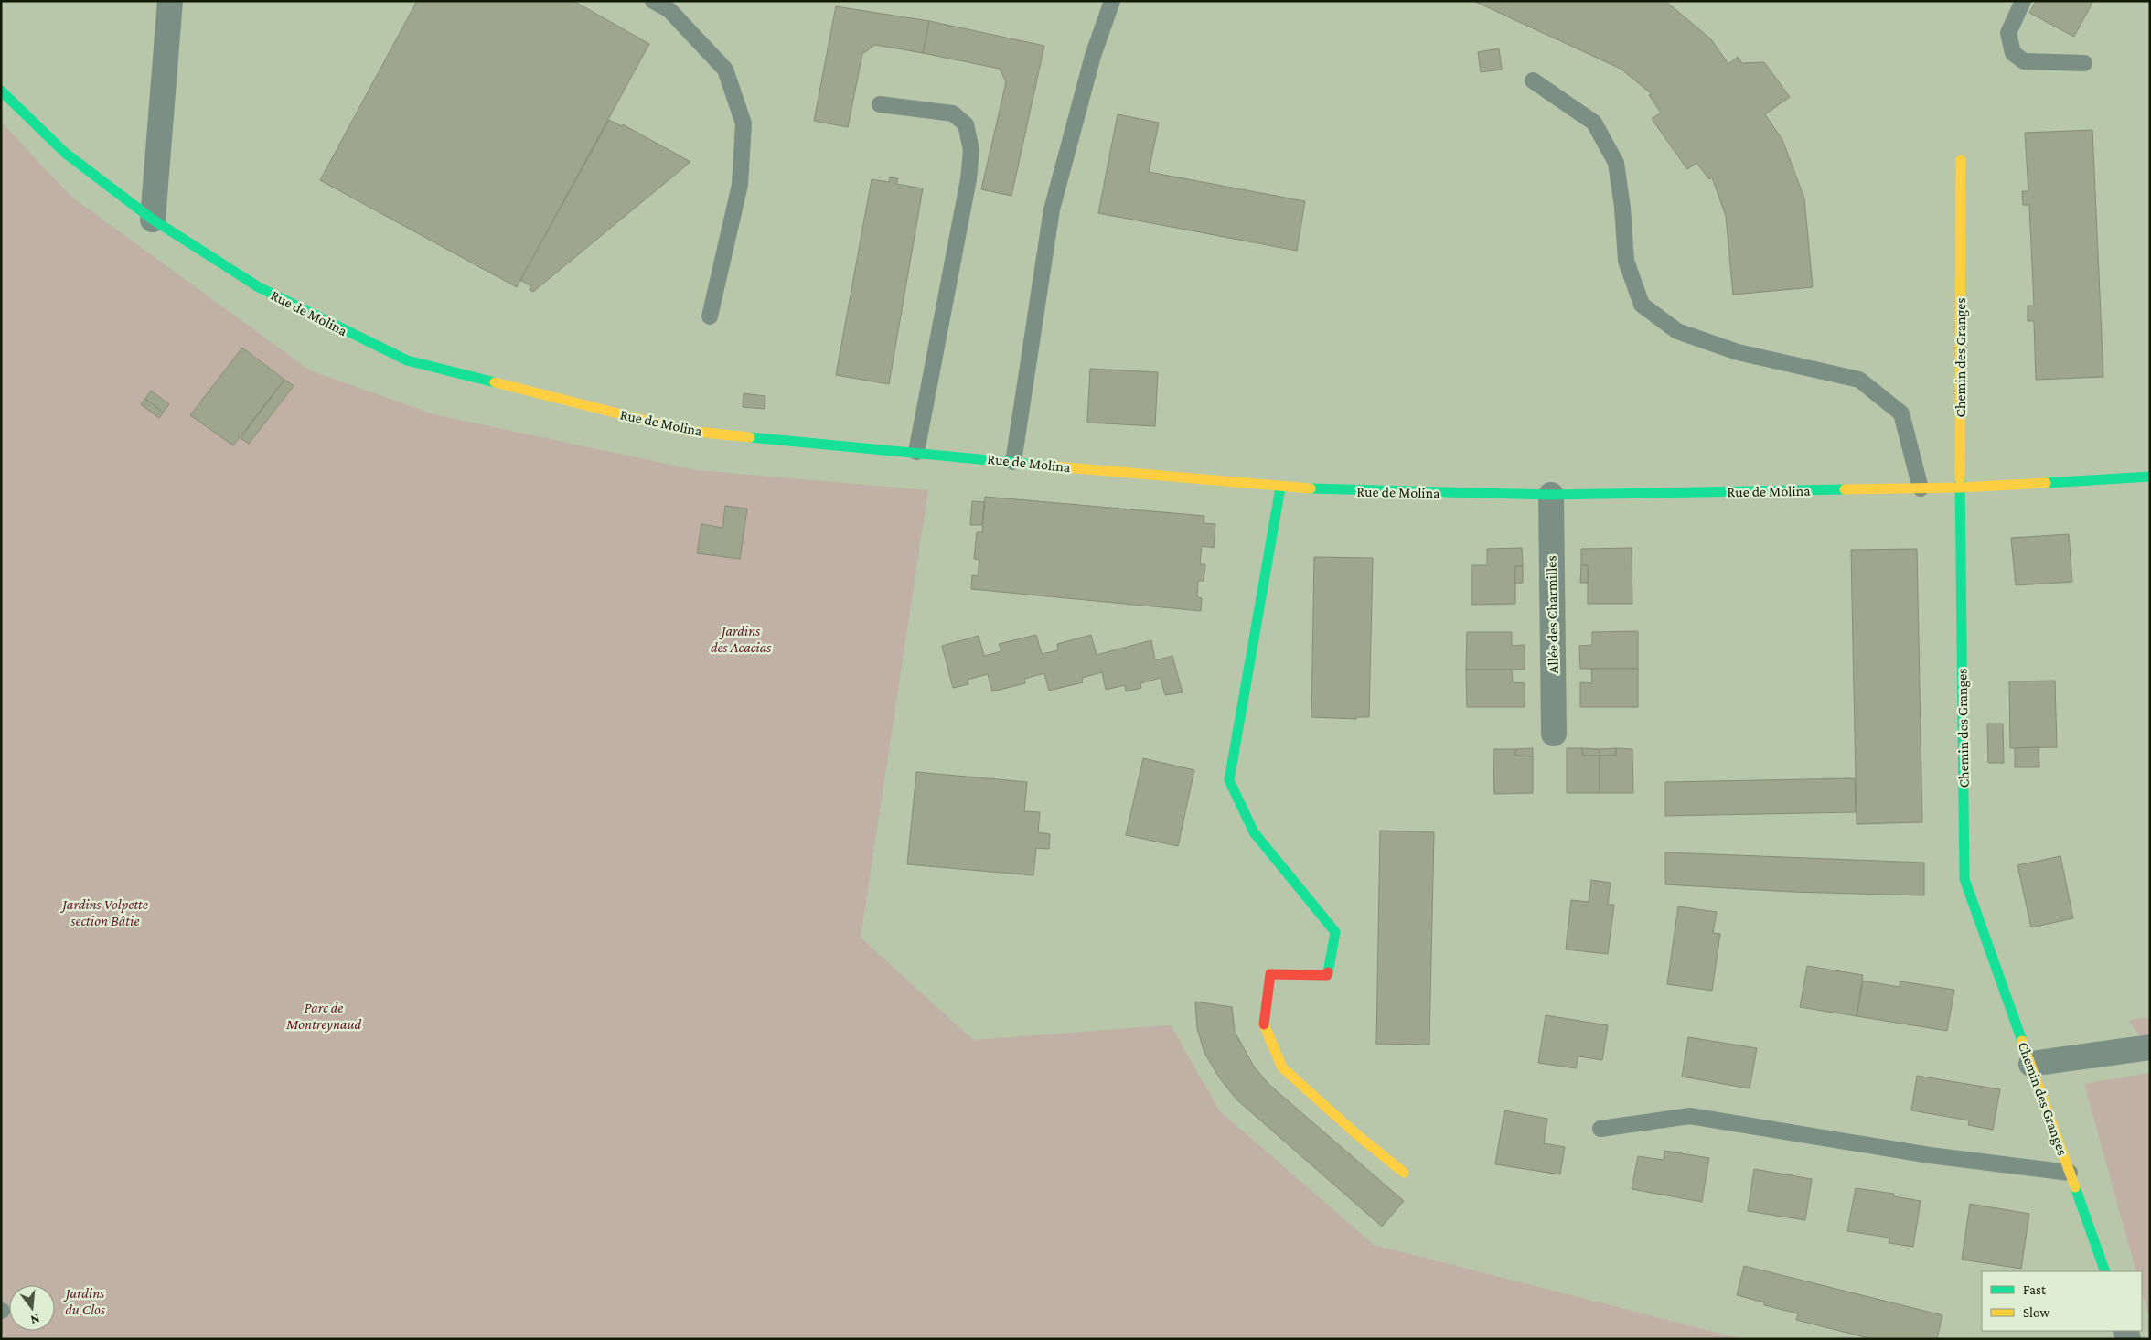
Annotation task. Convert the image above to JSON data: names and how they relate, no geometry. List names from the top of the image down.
{
  "streets": {
    "street": ["Rue de Molina", "Chemin des Granges", "Allée des Charmilles"]
  },
  "crossings": [
    ["Rue de Molina", "Chemin des Granges"],
    ["Rue de Molina", "Allée des Charmilles"]
  ],
  "parks": [
    "Jardins des Acacias",
    "Jardins Volpette section Bâtie",
    "Parc de Montreynaud",
    "Jardins du Clos"
  ],
  "legend": ["Fast", "Slow"],
  "north": "bottom"
}
